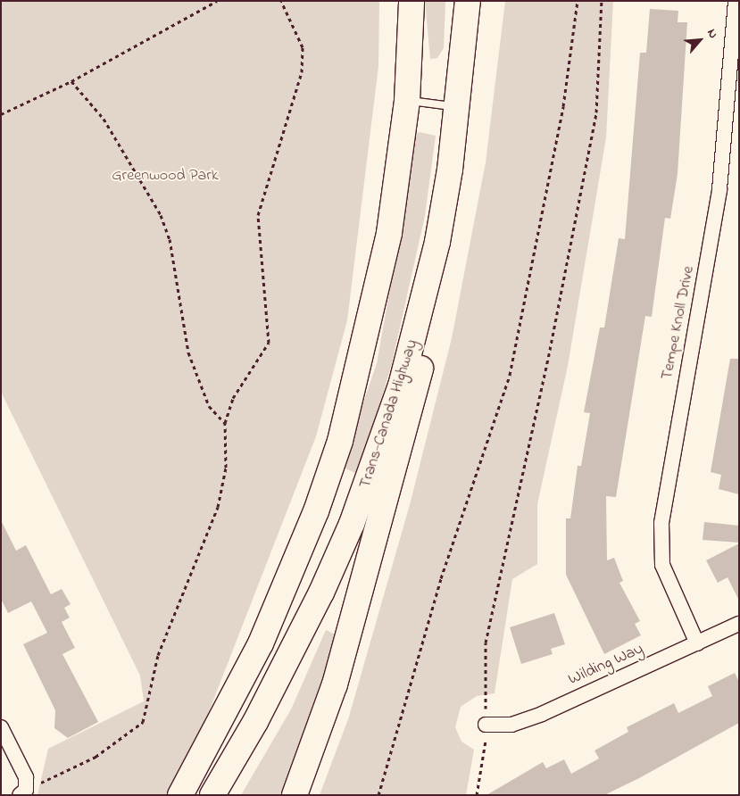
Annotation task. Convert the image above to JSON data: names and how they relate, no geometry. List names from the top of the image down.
{
  "streets": {
    "highway": ["Trans-Canada Highway"],
    "street": ["Tempe Knoll Drive", "Wilding Way"]
  },
  "crossings": [
    ["Tempe Knoll Drive", "Wilding Way"]
  ],
  "parks": ["Greenwood Park"],
  "north": "top right"
}
